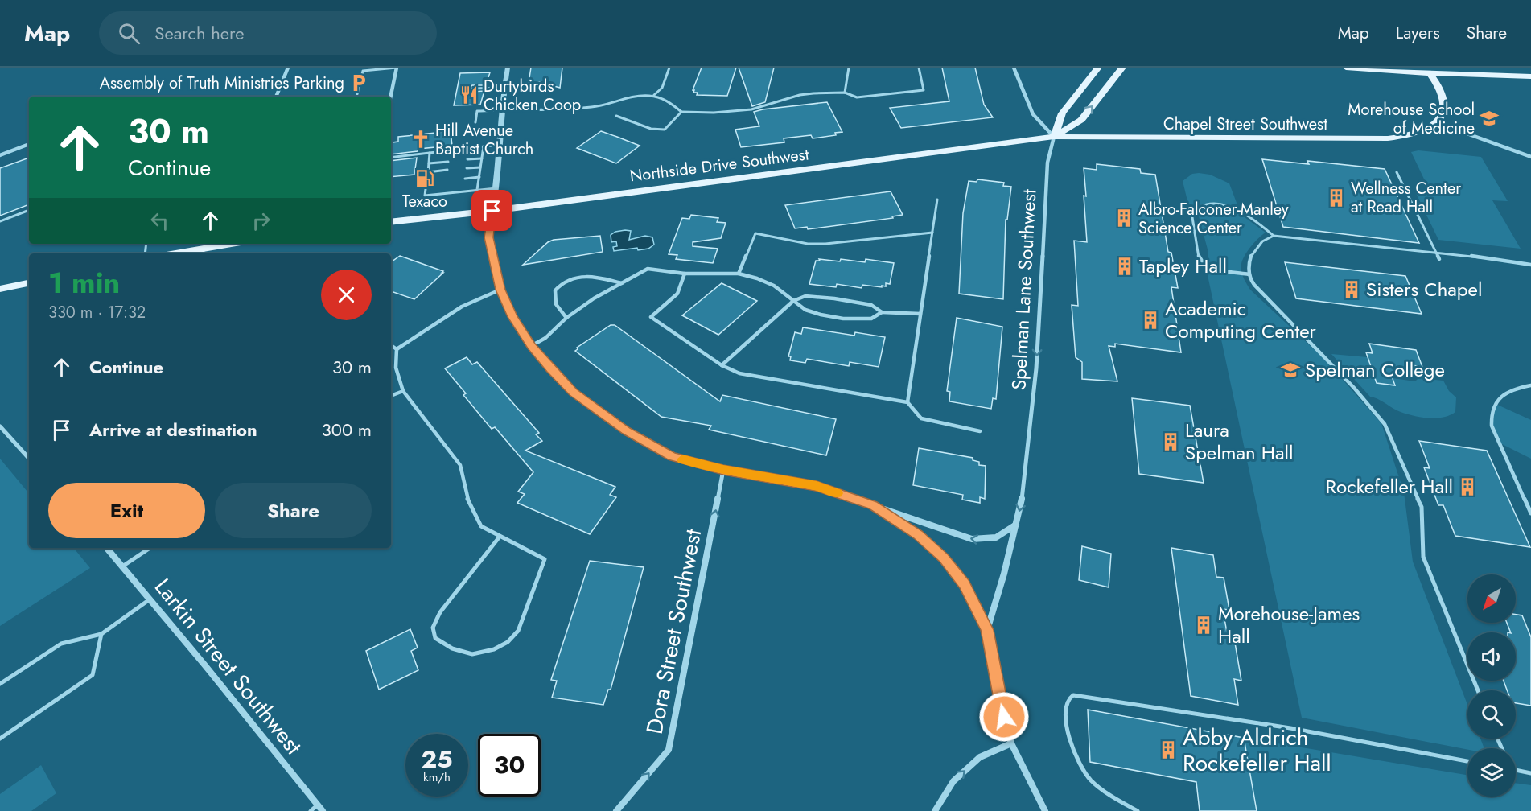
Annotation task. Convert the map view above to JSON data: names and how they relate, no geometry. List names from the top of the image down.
{
  "streets": {
    "main road": ["Chapel Street Southwest", "Northside Drive Southwest"],
    "street": ["Spelman Lane Southwest", "Dora Street Southwest", "Larkin Street Southwest"]
  },
  "crossings": [
    ["Chapel Street Southwest", "Northside Drive Southwest"],
    ["Chapel Street Southwest", "Spelman Lane Southwest"],
    ["Northside Drive Southwest", "Spelman Lane Southwest"]
  ],
  "one_way": ["Spelman Lane Southwest", "Dora Street Southwest"],
  "places": {
    "parking": ["Assembly of Truth Ministries Parking"],
    "restaurant": ["Durtybirds Chicken Coop"],
    "school or university": ["Morehouse School of Medicine", "Spelman College"],
    "church": ["Hill Avenue Baptist Church"],
    "fuel station": ["Texaco"],
    "building": [
      "Wellness Center at Read Hall",
      "Albro-Falconer-Manley Science Center",
      "Tapley Hall",
      "Sisters Chapel",
      "Academic Computing Center",
      "Laura Spelman Hall",
      "Rockefeller Hall",
      "Morehouse-James Hall",
      "Abby Aldrich Rockefeller Hall"
    ]
  },
  "north": "bottom left",
  "page": {
    "header": "Map",
    "search": "Search here",
    "nav": ["Map", "Layers", "Share"],
    "turn": ["30 m", "Continue"],
    "heading": ["1 min", "330 m · 17:32"],
    "list": [
      {
        "name": "Continue",
        "value": "30 m"
      },
      {
        "name": "Arrive at destination",
        "value": "300 m"
      }
    ],
    "buttons": ["Exit", "Share"],
    "speed": "25 km/h",
    "limit": "30"
  }
}
